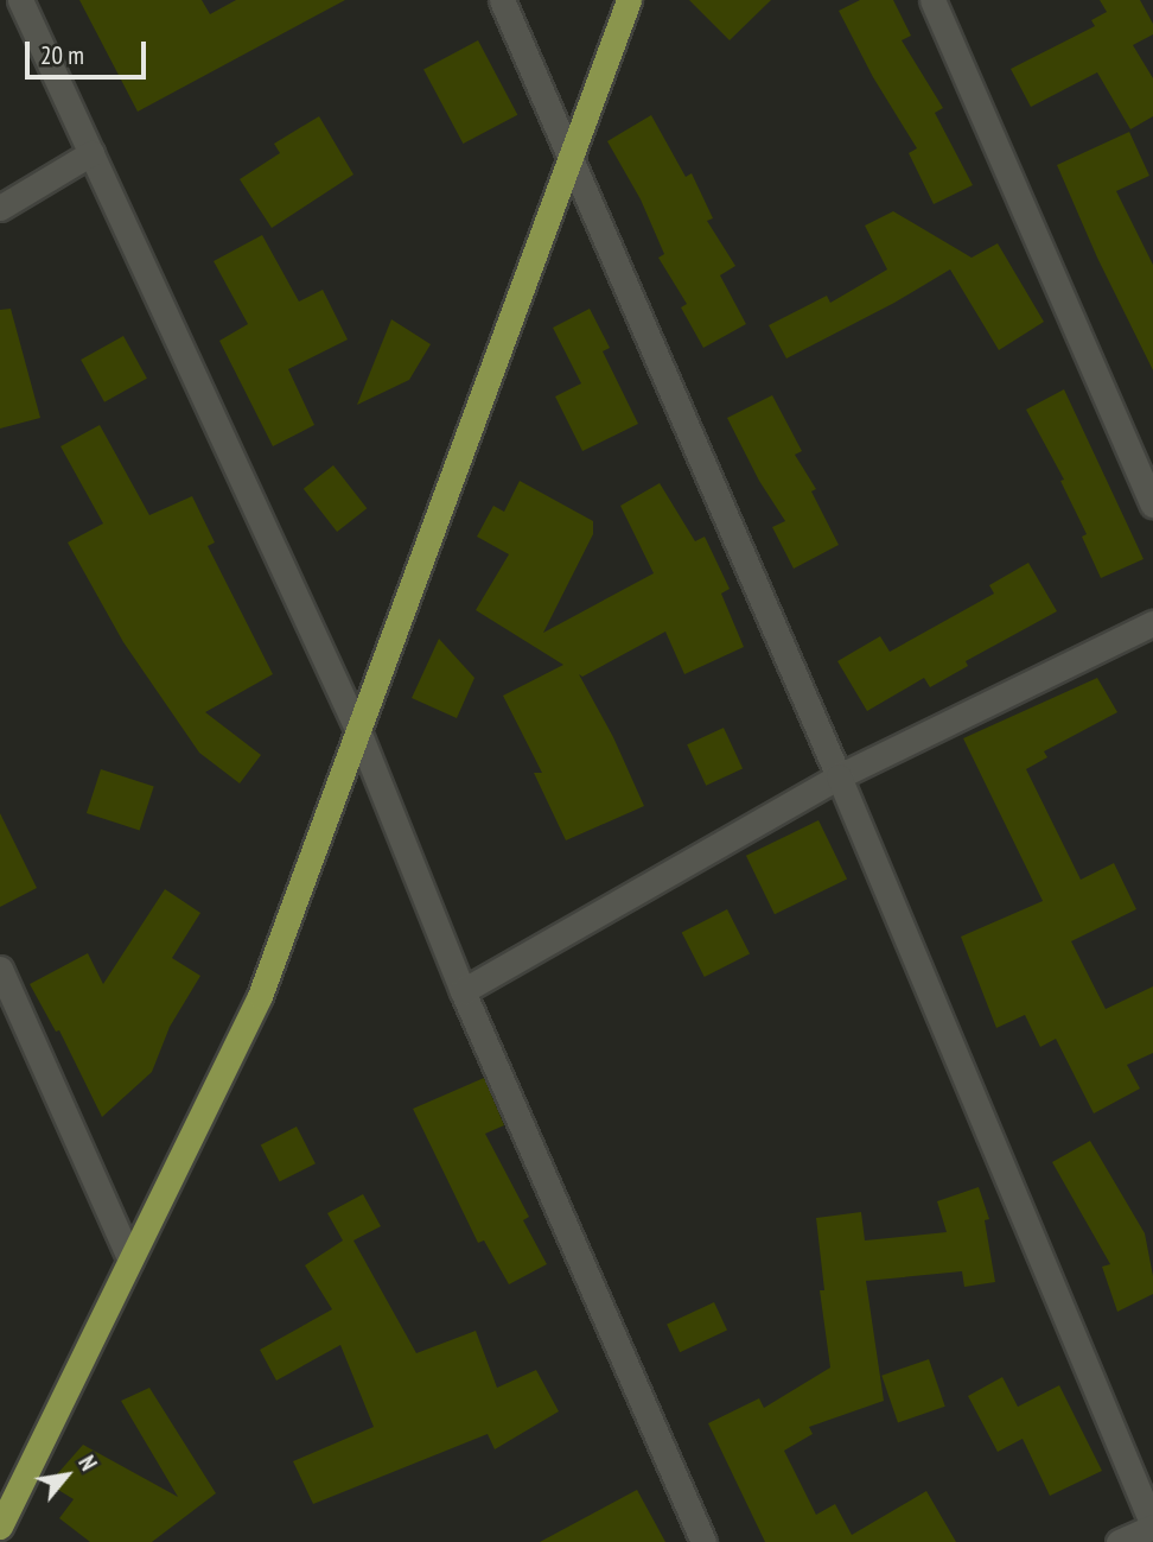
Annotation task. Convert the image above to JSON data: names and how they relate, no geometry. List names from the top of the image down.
{
  "scale_bar": "20 m",
  "north": "top right"
}
